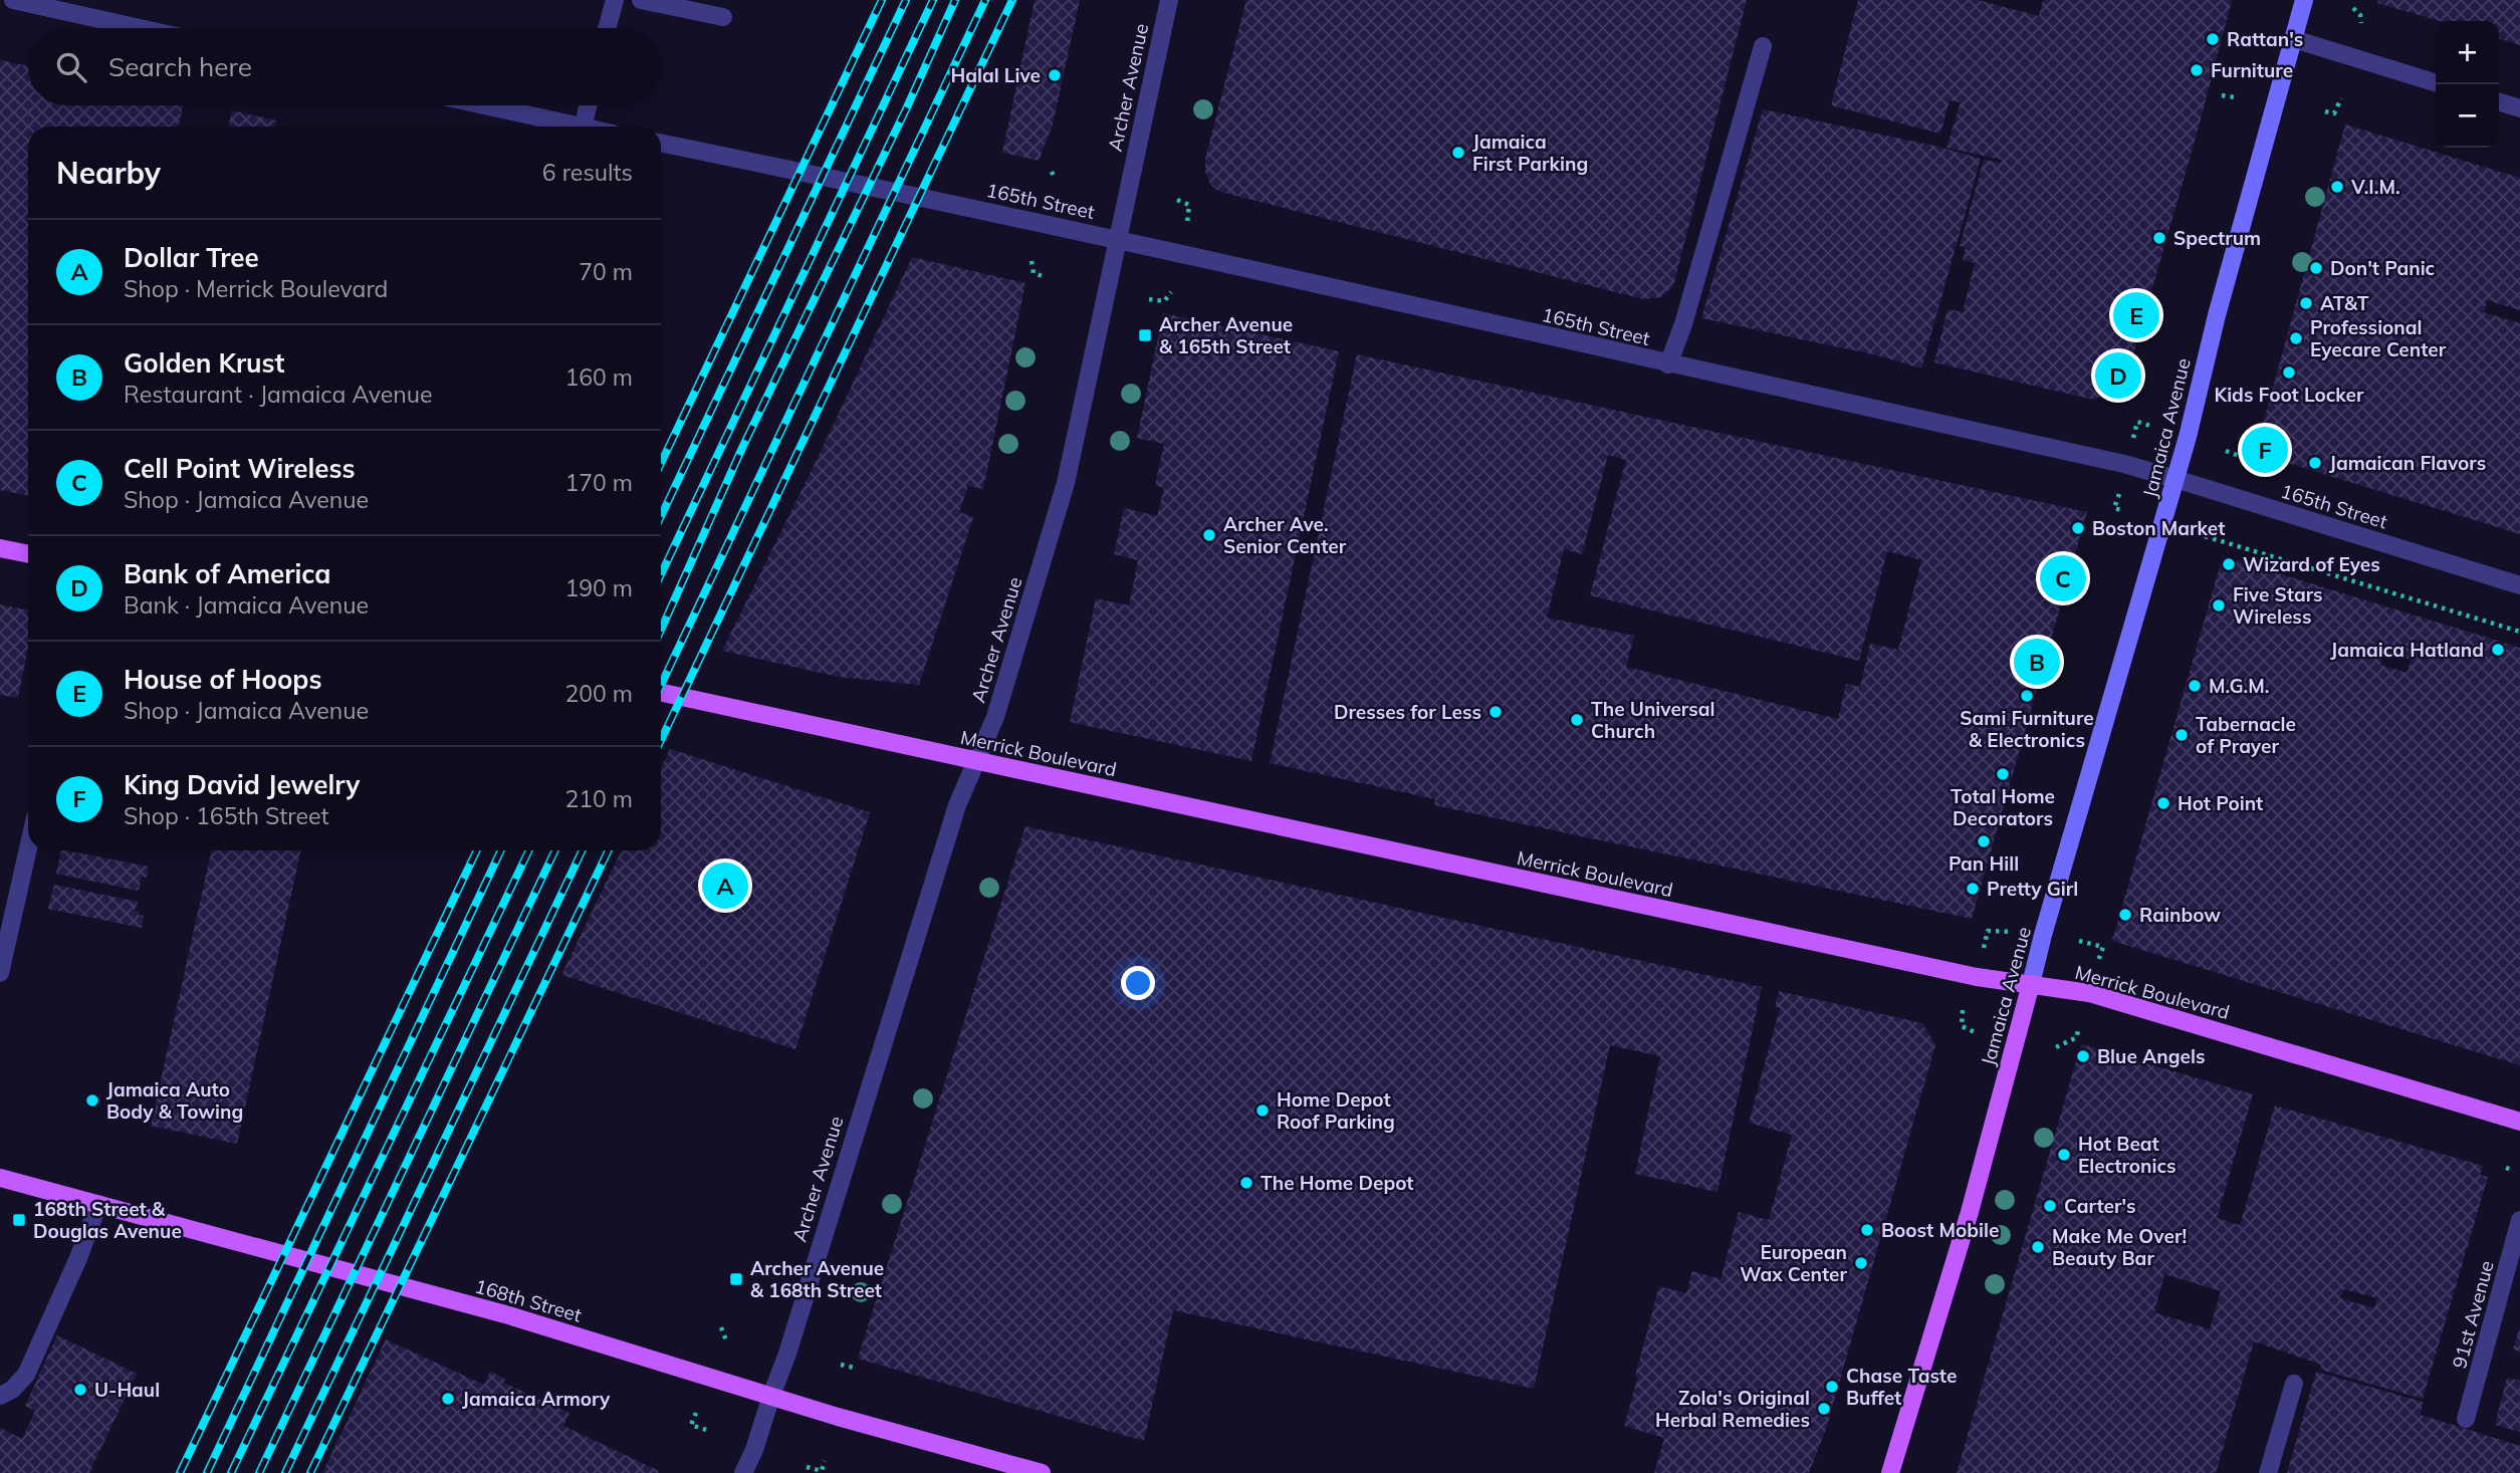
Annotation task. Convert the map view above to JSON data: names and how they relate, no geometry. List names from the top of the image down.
{
  "streets": {
    "main road": ["Jamaica Avenue", "Merrick Boulevard", "168th Street"],
    "street": ["Archer Avenue", "165th Street", "91st Avenue"]
  },
  "crossings": [
    ["Archer Avenue", "165th Street"],
    ["Archer Avenue", "Merrick Boulevard"],
    ["Archer Avenue", "168th Street"],
    ["165th Street", "Jamaica Avenue"],
    ["Jamaica Avenue", "Merrick Boulevard"]
  ],
  "places": {
    "other": [
      "Rattan's",
      "Furniture",
      "Halal Live",
      "Jamaica First Parking",
      "V.I.M.",
      "Spectrum",
      "Don't Panic",
      "AT&T",
      "Professional Eyecare Center",
      "Kids Foot Locker",
      "Jamaican Flavors",
      "Boston Market",
      "Archer Ave. Senior Center",
      "Wizard of Eyes",
      "Five Stars Wireless",
      "Jamaica Hatland",
      "M.G.M.",
      "Sami Furniture & Electronics",
      "Dresses for Less",
      "The Universal Church",
      "Tabernacle of Prayer",
      "Total Home Decorators",
      "Hot Point",
      "Pan Hill",
      "Pretty Girl",
      "Rainbow",
      "Blue Angels",
      "Jamaica Auto Body & Towing",
      "Home Depot Roof Parking",
      "Hot Beat Electronics",
      "The Home Depot",
      "Carter's",
      "Boost Mobile",
      "Make Me Over! Beauty Bar",
      "European Wax Center",
      "Chase Taste Buffet",
      "U-Haul",
      "Jamaica Armory",
      "Zola's Original Herbal Remedies"
    ],
    "transit": ["Archer Avenue & 165th Street", "168th Street & Douglas Avenue", "Archer Avenue & 168th Street"]
  },
  "page": {
    "map_buttons": ["+", "−"],
    "search": "Search here",
    "heading": ["Nearby", "6 results"],
    "list": [
      {
        "mark": "A",
        "name": "Dollar Tree",
        "note": "Shop · Merrick Boulevard",
        "value": "70 m"
      },
      {
        "mark": "B",
        "name": "Golden Krust",
        "note": "Restaurant · Jamaica Avenue",
        "value": "160 m"
      },
      {
        "mark": "C",
        "name": "Cell Point Wireless",
        "note": "Shop · Jamaica Avenue",
        "value": "170 m"
      },
      {
        "mark": "D",
        "name": "Bank of America",
        "note": "Bank · Jamaica Avenue",
        "value": "190 m"
      },
      {
        "mark": "E",
        "name": "House of Hoops",
        "note": "Shop · Jamaica Avenue",
        "value": "200 m"
      },
      {
        "mark": "F",
        "name": "King David Jewelry",
        "note": "Shop · 165th Street",
        "value": "210 m"
      }
    ],
    "pins": [
      "E",
      "D",
      "F",
      "C",
      "B",
      "A"
    ]
  }
}
